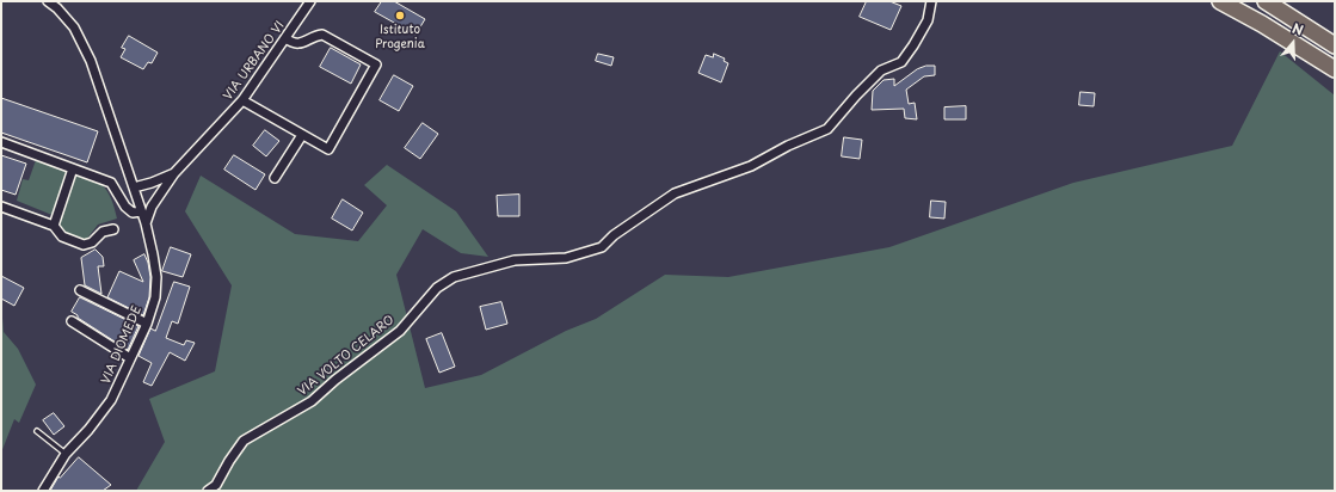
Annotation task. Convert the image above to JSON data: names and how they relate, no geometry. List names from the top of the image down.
{
  "streets": {
    "street": ["VIA URBANO VI", "VIA DIOMEDE", "VIA VOLTO CELARO"]
  },
  "crossings": [
    ["VIA URBANO VI", "VIA DIOMEDE"]
  ],
  "places": ["Istituto Progenia"],
  "north": "top"
}
